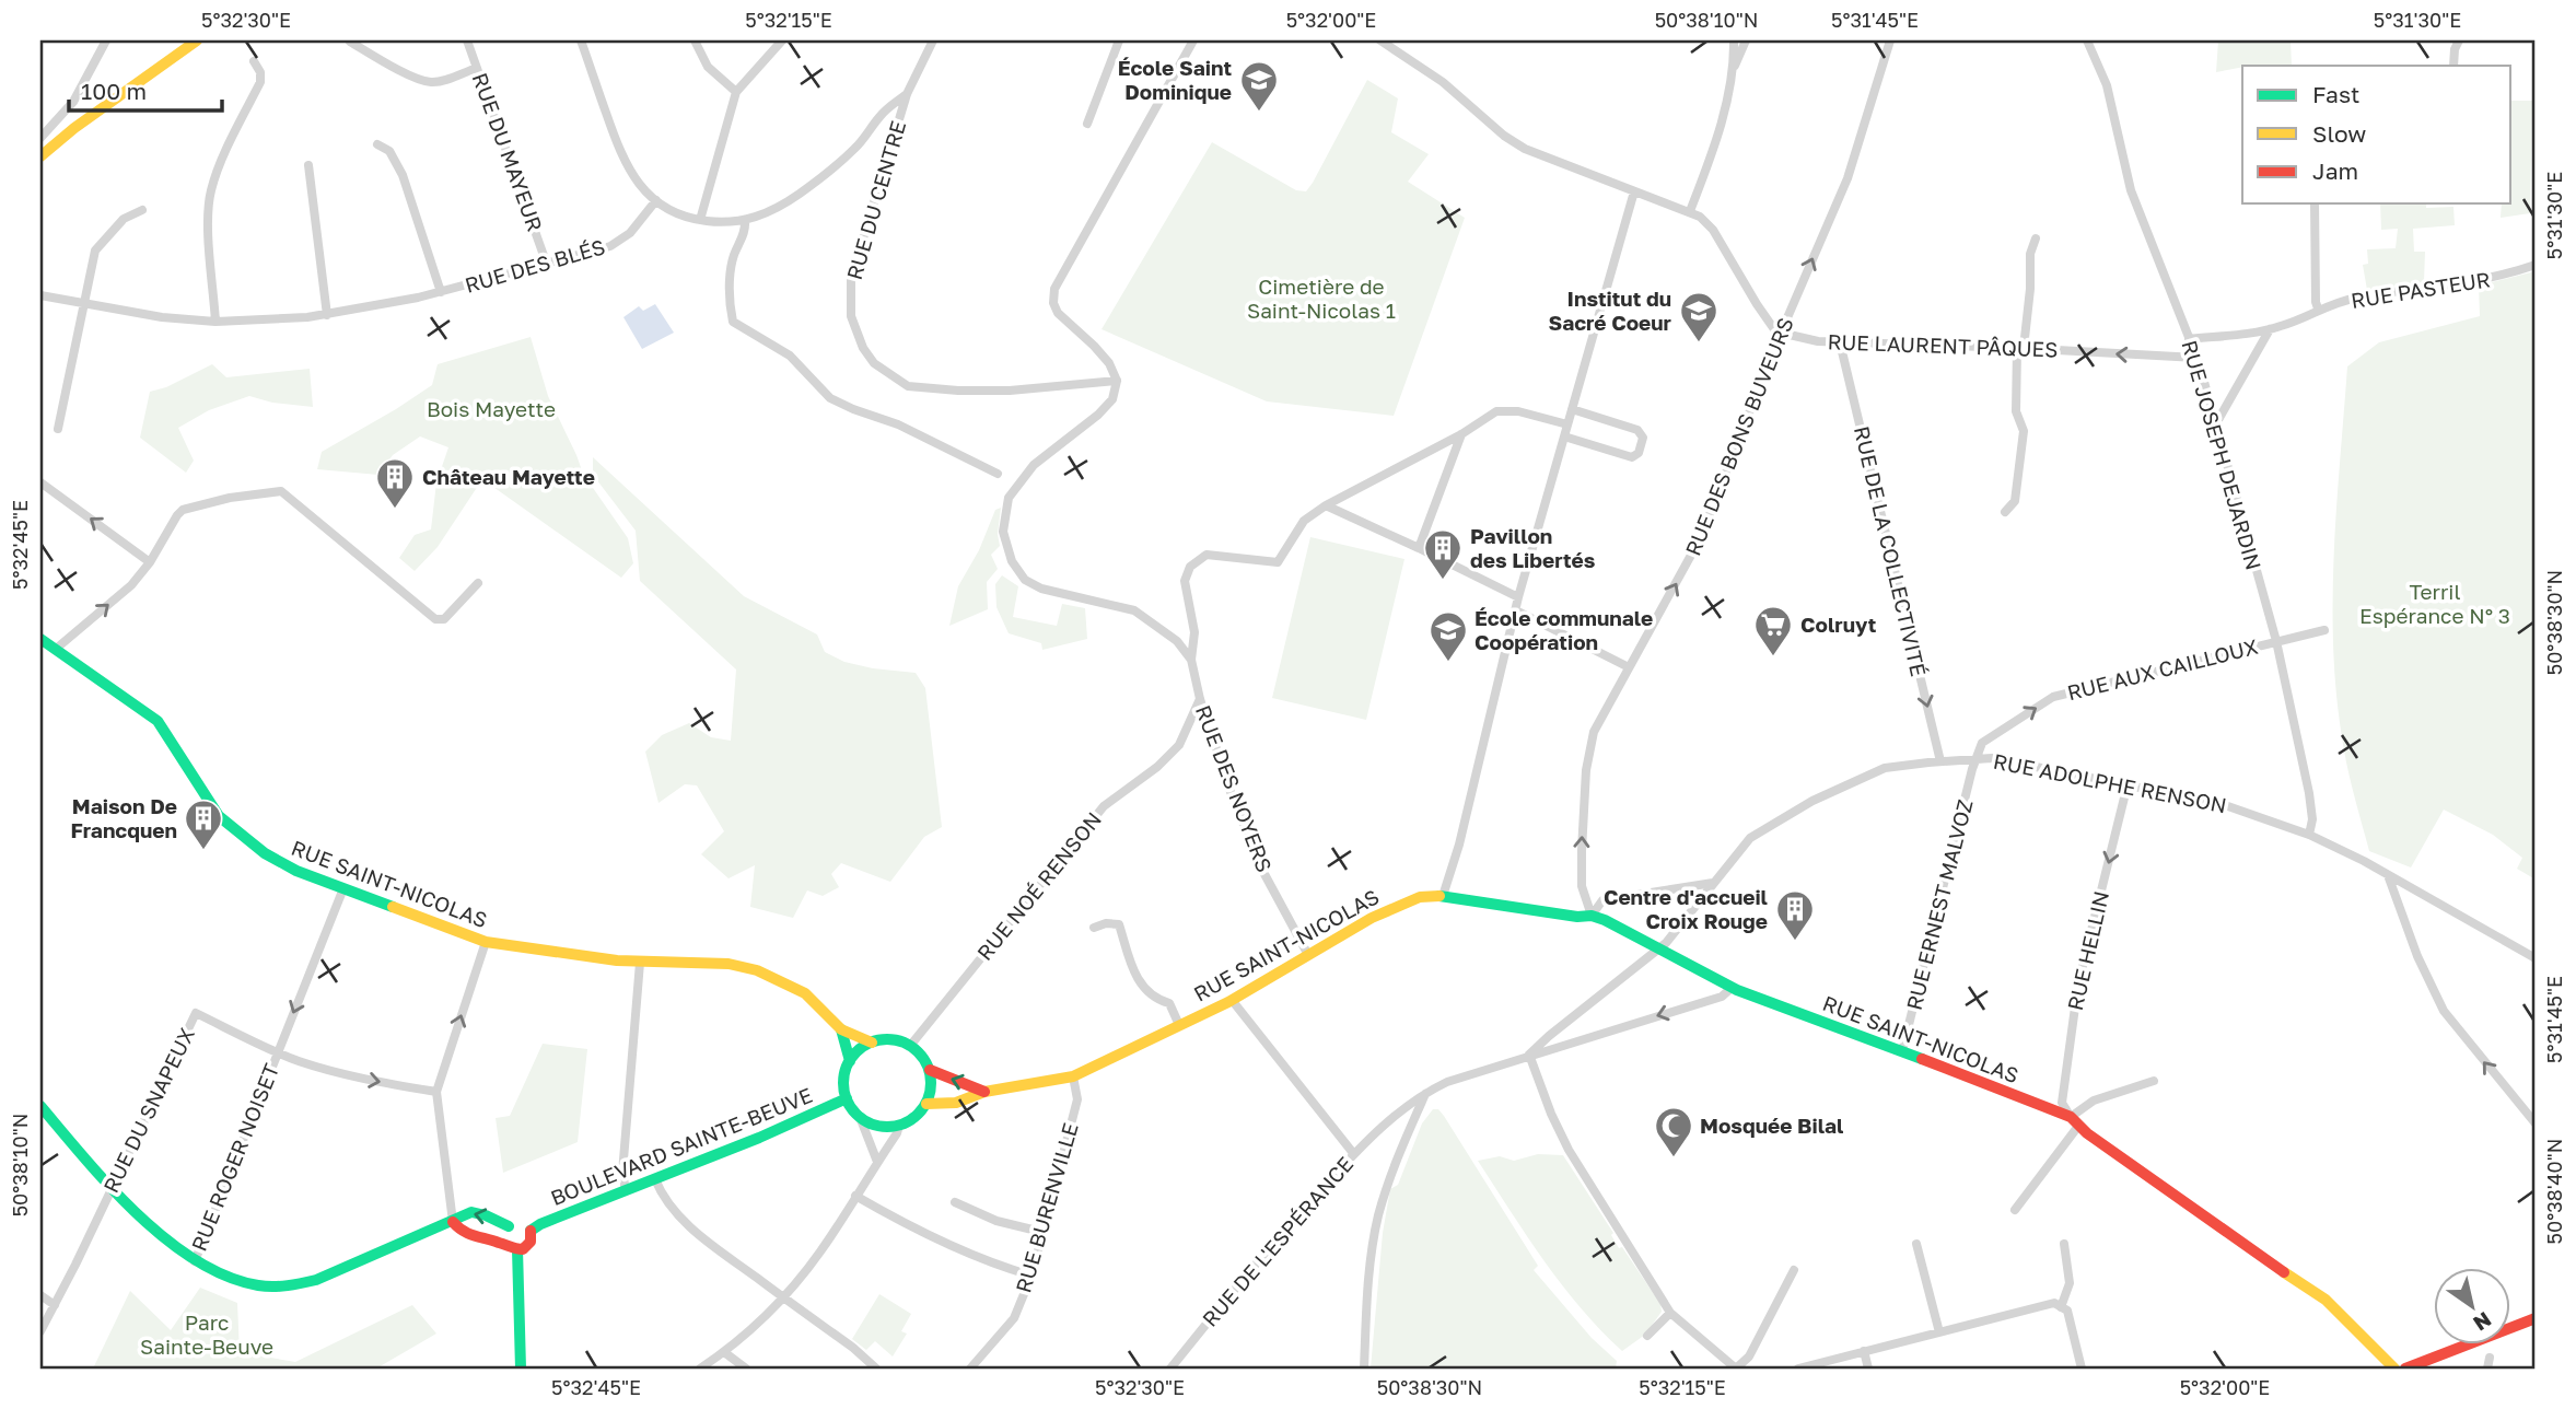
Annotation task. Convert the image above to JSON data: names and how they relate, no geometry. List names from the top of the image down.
{
  "streets": {
    "street": [
      "RUE DU MAYEUR",
      "RUE DU CENTRE",
      "RUE DES BLÉS",
      "RUE PASTEUR",
      "RUE LAURENT PÂQUES",
      "RUE DES BONS BUVEURS",
      "RUE JOSEPH DEJARDIN",
      "RUE DE LA COLLECTIVITÉ",
      "RUE AUX CAILLOUX",
      "RUE ADOLPHE RENSON",
      "RUE DES NOYERS",
      "RUE SAINT-NICOLAS",
      "RUE NOÉ RENSON",
      "RUE ERNEST MALVOZ",
      "RUE HELLIN",
      "RUE DU SNAPEUX",
      "BOULEVARD SAINTE-BEUVE",
      "RUE ROGER NOISET",
      "RUE BURENVILLE",
      "RUE DE L'ESPÉRANCE"
    ]
  },
  "crossings": [
    ["RUE DU MAYEUR", "RUE DES BLÉS"],
    ["RUE PASTEUR", "RUE JOSEPH DEJARDIN"],
    ["RUE LAURENT PÂQUES", "RUE DES BONS BUVEURS"],
    ["RUE LAURENT PÂQUES", "RUE JOSEPH DEJARDIN"],
    ["RUE LAURENT PÂQUES", "RUE DE LA COLLECTIVITÉ"],
    ["RUE DES BONS BUVEURS", "RUE SAINT-NICOLAS"],
    ["RUE JOSEPH DEJARDIN", "RUE AUX CAILLOUX"],
    ["RUE JOSEPH DEJARDIN", "RUE ADOLPHE RENSON"],
    ["RUE DE LA COLLECTIVITÉ", "RUE ADOLPHE RENSON"],
    ["RUE AUX CAILLOUX", "RUE ADOLPHE RENSON"],
    ["RUE AUX CAILLOUX", "RUE ERNEST MALVOZ"],
    ["RUE ADOLPHE RENSON", "RUE SAINT-NICOLAS"],
    ["RUE ADOLPHE RENSON", "RUE ERNEST MALVOZ"],
    ["RUE ADOLPHE RENSON", "RUE HELLIN"],
    ["RUE ADOLPHE RENSON", "RUE DE L'ESPÉRANCE"],
    ["RUE DES NOYERS", "RUE SAINT-NICOLAS"],
    ["RUE DES NOYERS", "RUE NOÉ RENSON"],
    ["RUE SAINT-NICOLAS", "RUE NOÉ RENSON"],
    ["RUE SAINT-NICOLAS", "RUE ERNEST MALVOZ"],
    ["RUE SAINT-NICOLAS", "RUE HELLIN"],
    ["RUE SAINT-NICOLAS", "BOULEVARD SAINTE-BEUVE"],
    ["RUE SAINT-NICOLAS", "RUE ROGER NOISET"],
    ["RUE SAINT-NICOLAS", "RUE BURENVILLE"],
    ["RUE SAINT-NICOLAS", "RUE DE L'ESPÉRANCE"],
    ["RUE NOÉ RENSON", "BOULEVARD SAINTE-BEUVE"],
    ["RUE DU SNAPEUX", "RUE ROGER NOISET"]
  ],
  "one_way": [
    "RUE LAURENT PÂQUES",
    "RUE DES BONS BUVEURS",
    "RUE DE LA COLLECTIVITÉ",
    "RUE AUX CAILLOUX",
    "RUE HELLIN",
    "RUE ROGER NOISET"
  ],
  "parks": [
    "Cimetière de Saint-Nicolas 1",
    "Bois Mayette",
    "Terril Espérance N° 3",
    "Parc Sainte-Beuve"
  ],
  "places": {
    "school or university": ["École Saint Dominique", "Institut du Sacré Coeur", "École communale Coopération"],
    "building": [
      "Château Mayette",
      "Pavillon des Libertés",
      "Maison De Francquen",
      "Centre d'accueil Croix Rouge"
    ],
    "supermarket": ["Colruyt"],
    "mosque": ["Mosquée Bilal"]
  },
  "legend": ["Fast", "Slow", "Jam"],
  "scale_bar": "100 m",
  "north": "bottom right",
  "coordinates": [
    "5°32'30\"E",
    "5°32'15\"E",
    "5°32'00\"E",
    "50°38'10\"N",
    "5°31'45\"E",
    "5°31'30\"E",
    "5°32'45\"E",
    "50°38'30\"N",
    "50°38'40\"N"
  ]
}
